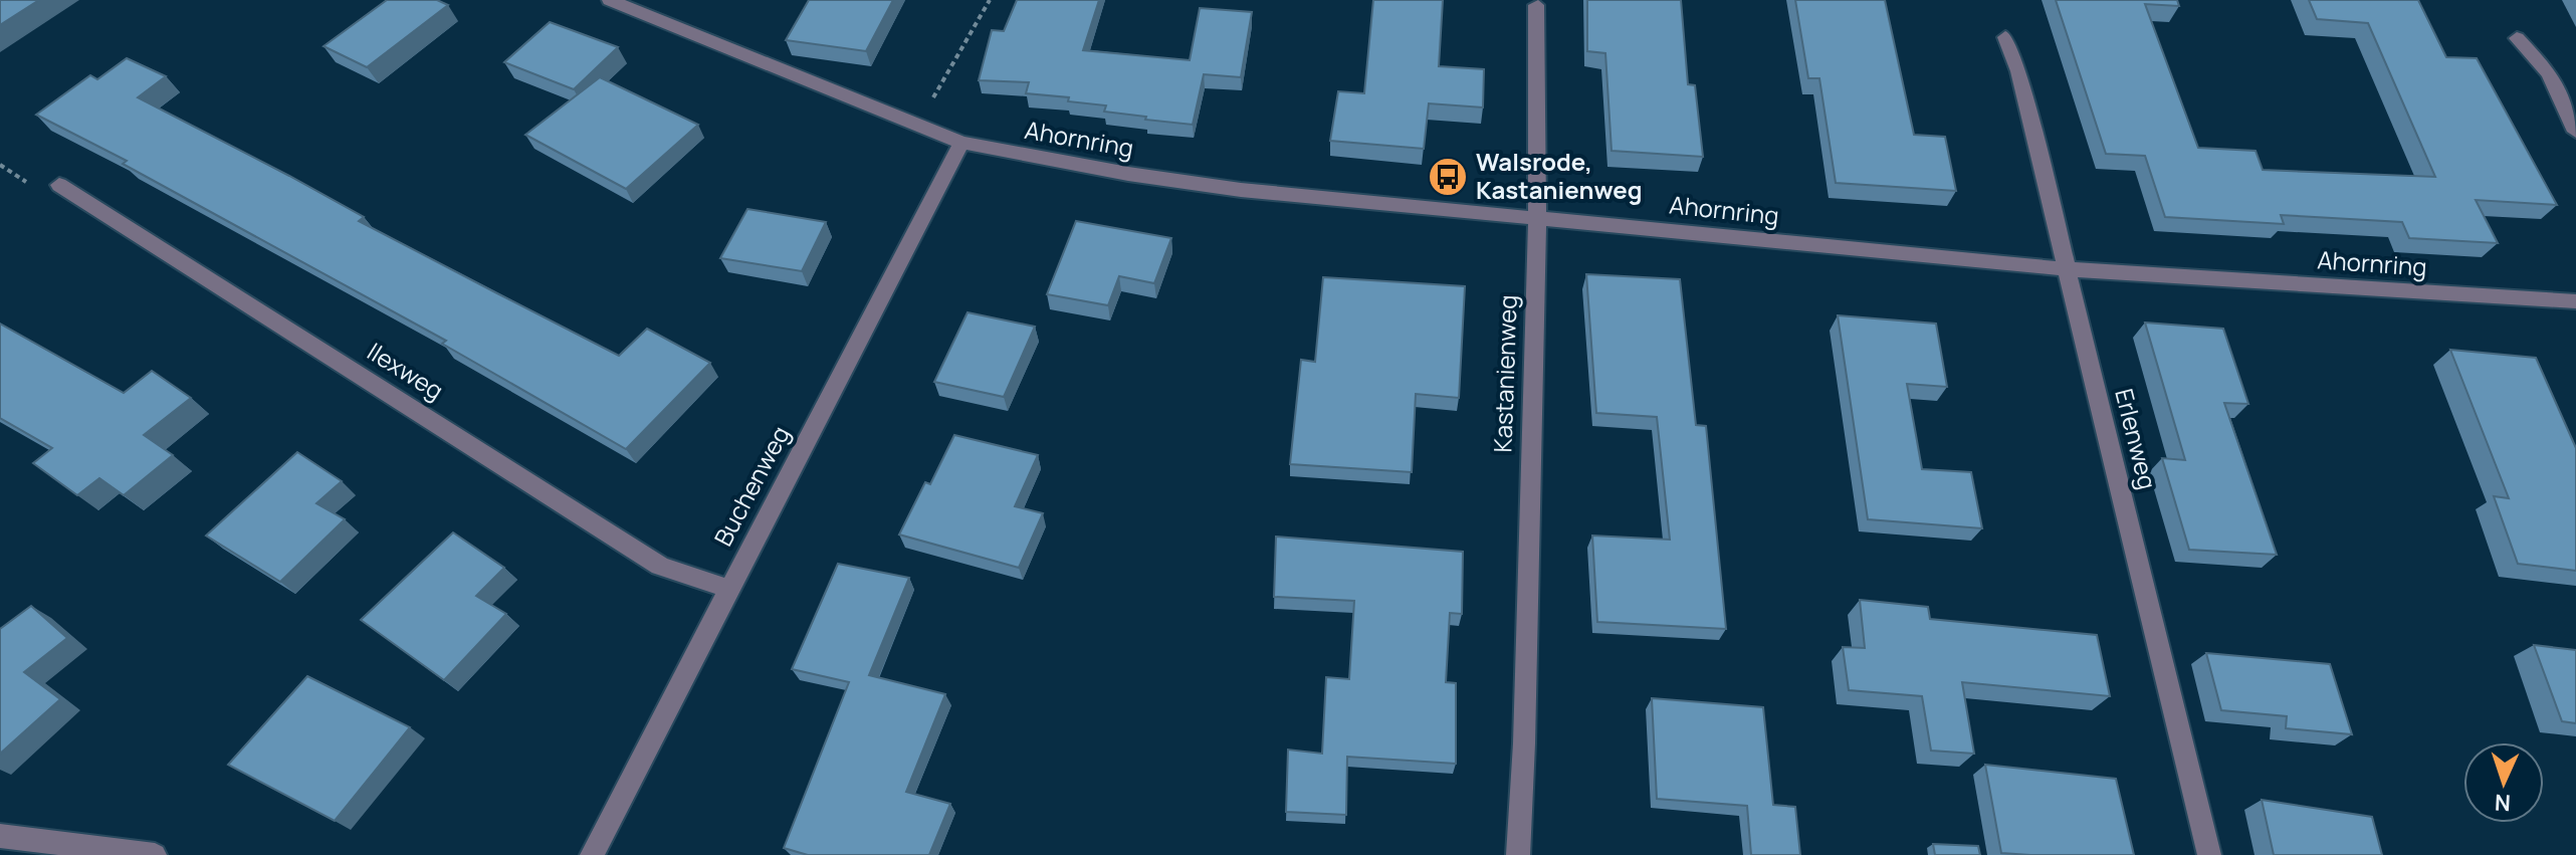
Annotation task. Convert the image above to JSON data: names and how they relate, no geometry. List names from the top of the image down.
{
  "streets": {
    "street": [
      "Ahornring",
      "Ilexweg",
      "Kastanienweg",
      "Erlenweg",
      "Buchenweg"
    ]
  },
  "crossings": [
    ["Ahornring", "Kastanienweg"],
    ["Ahornring", "Erlenweg"],
    ["Ahornring", "Buchenweg"],
    ["Ilexweg", "Buchenweg"]
  ],
  "places": {
    "bus stop": ["Walsrode, Kastanienweg"]
  },
  "north": "bottom"
}
